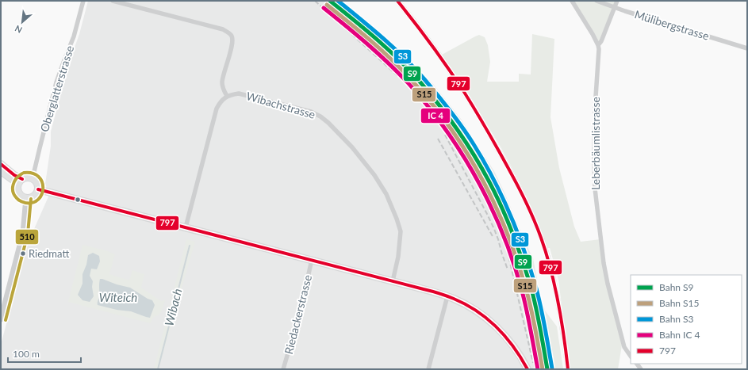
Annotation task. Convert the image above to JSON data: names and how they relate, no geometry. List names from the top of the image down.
{
  "streets": {
    "street": [
      "Mülibergstrasse",
      "Oberglatterstrasse",
      "Wibachstrasse",
      "Leberbäumlistrasse",
      "Riedackerstrasse"
    ]
  },
  "water": ["Witeich", "Wibach"],
  "places": ["Riedmatt"],
  "lines": [
    "rail line S9",
    "rail line S3",
    "transit line 797",
    "rail line S15",
    "transit line 510"
  ],
  "legend": [
    "Bahn S9",
    "Bahn S15",
    "Bahn S3",
    "Bahn IC 4",
    "797"
  ],
  "scale_bar": "100 m",
  "north": "bottom left"
}
